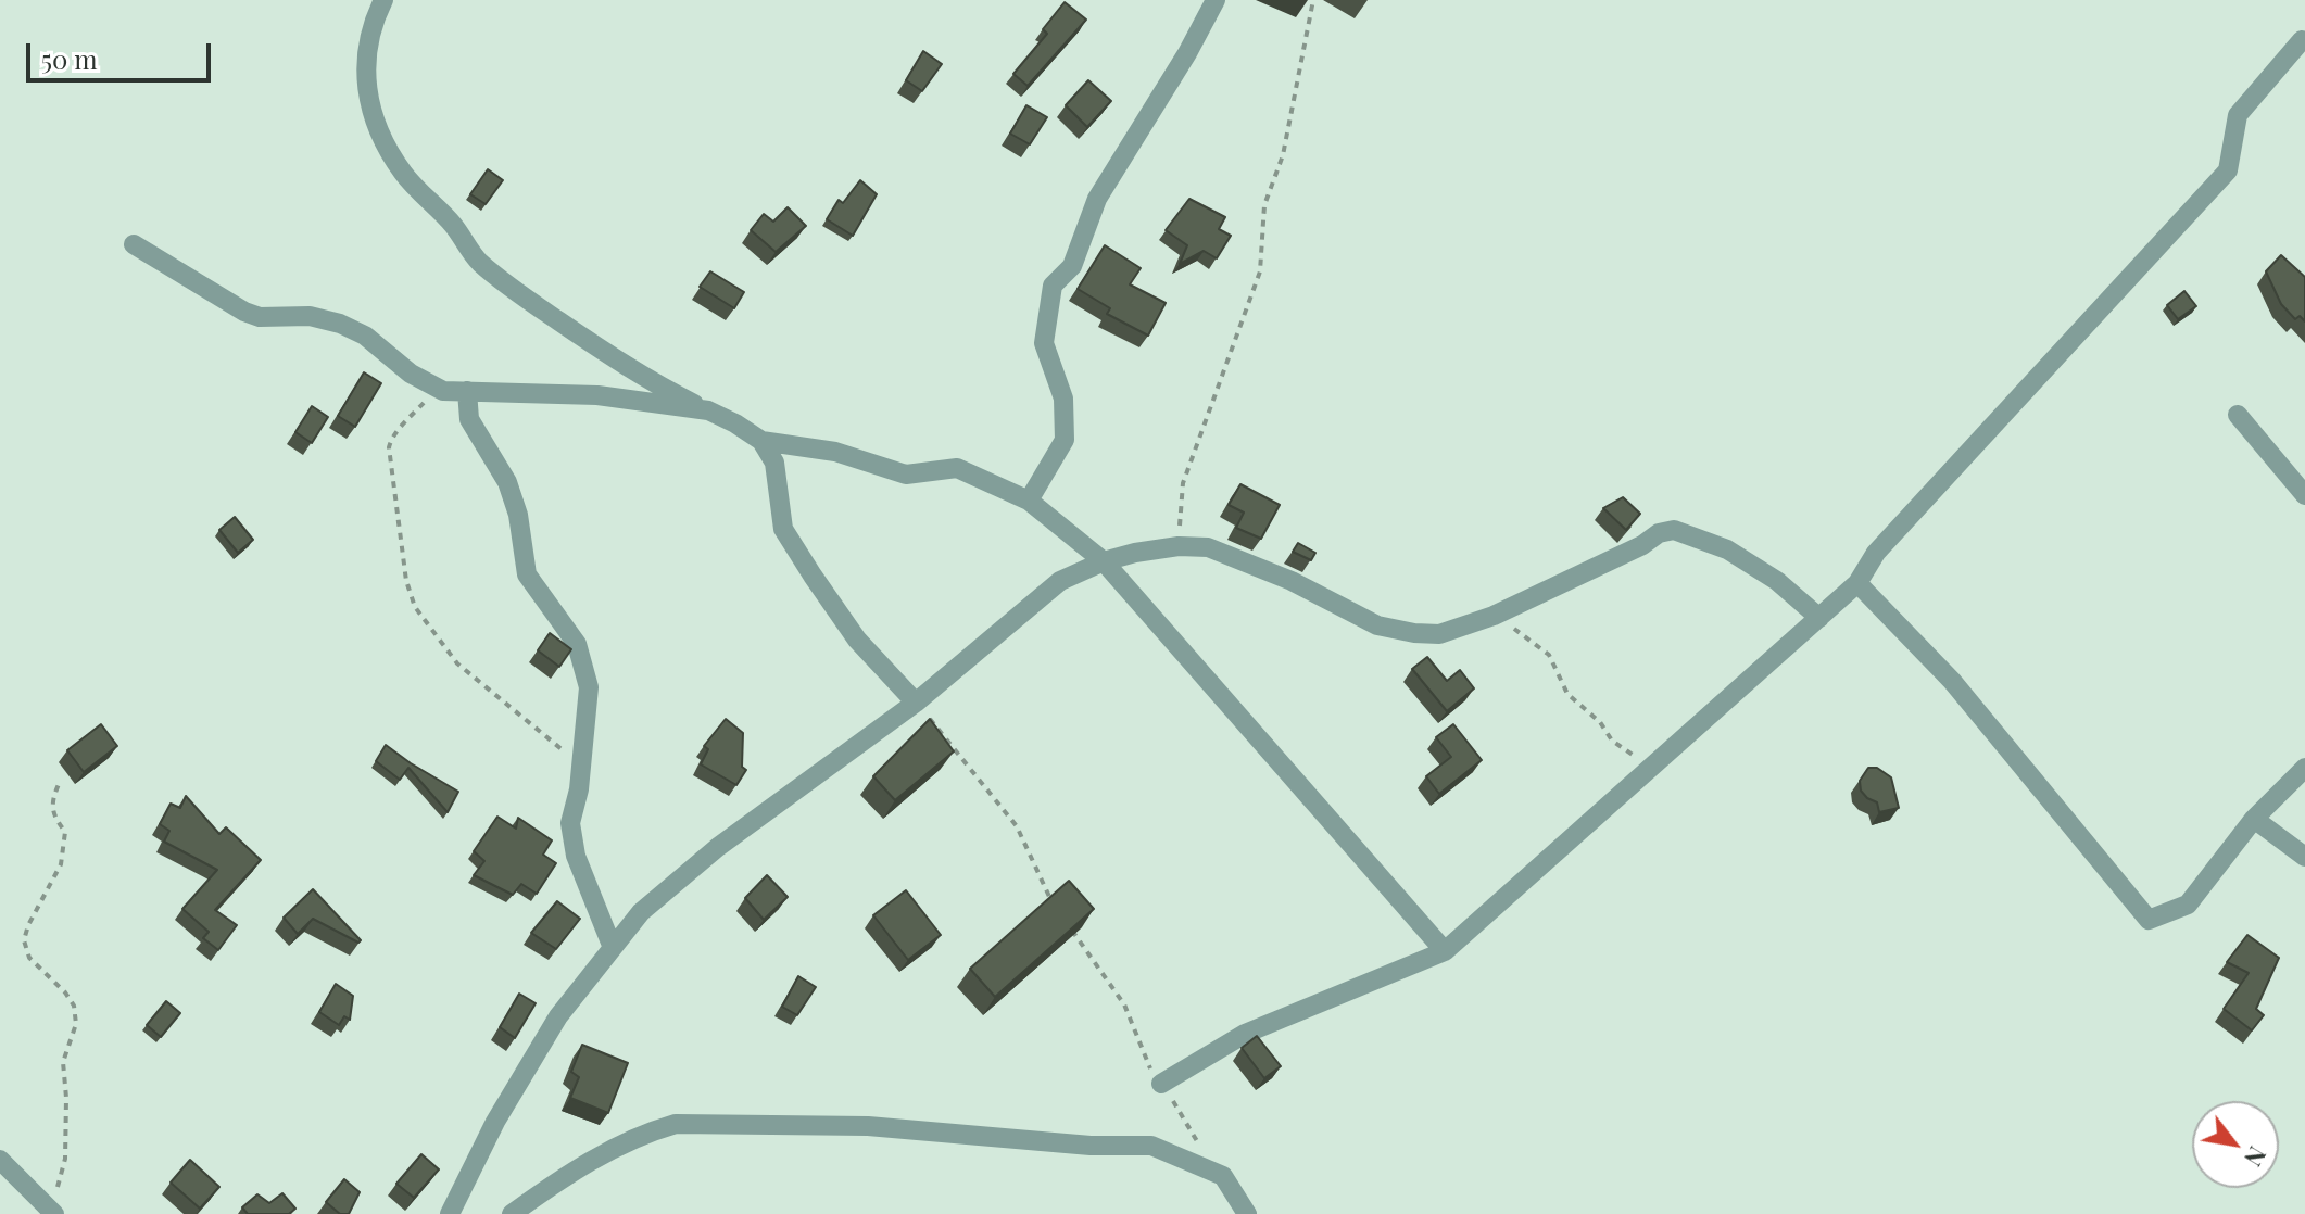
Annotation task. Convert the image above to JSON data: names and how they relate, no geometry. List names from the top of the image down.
{
  "scale_bar": "50 m",
  "north": "bottom right"
}
